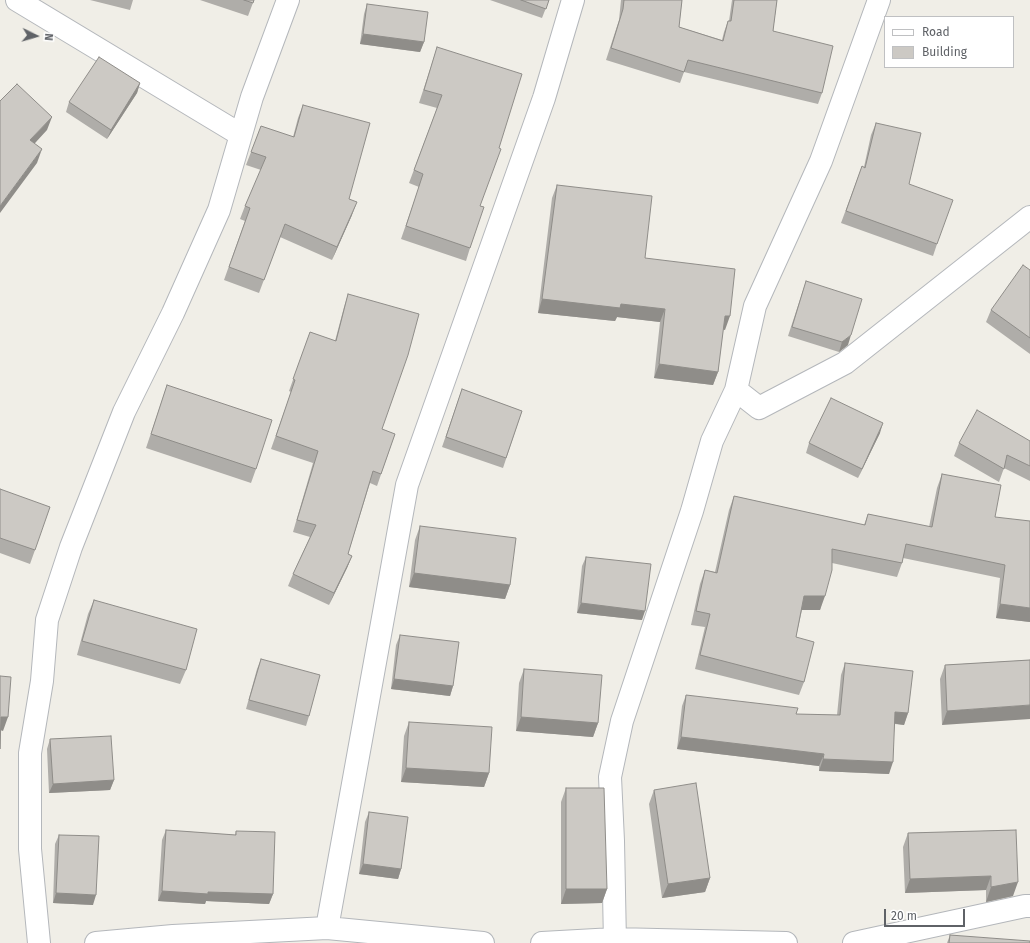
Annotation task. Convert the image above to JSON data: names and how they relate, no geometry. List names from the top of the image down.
{
  "legend": ["Road", "Building"],
  "scale_bar": "20 m",
  "north": "right"
}
